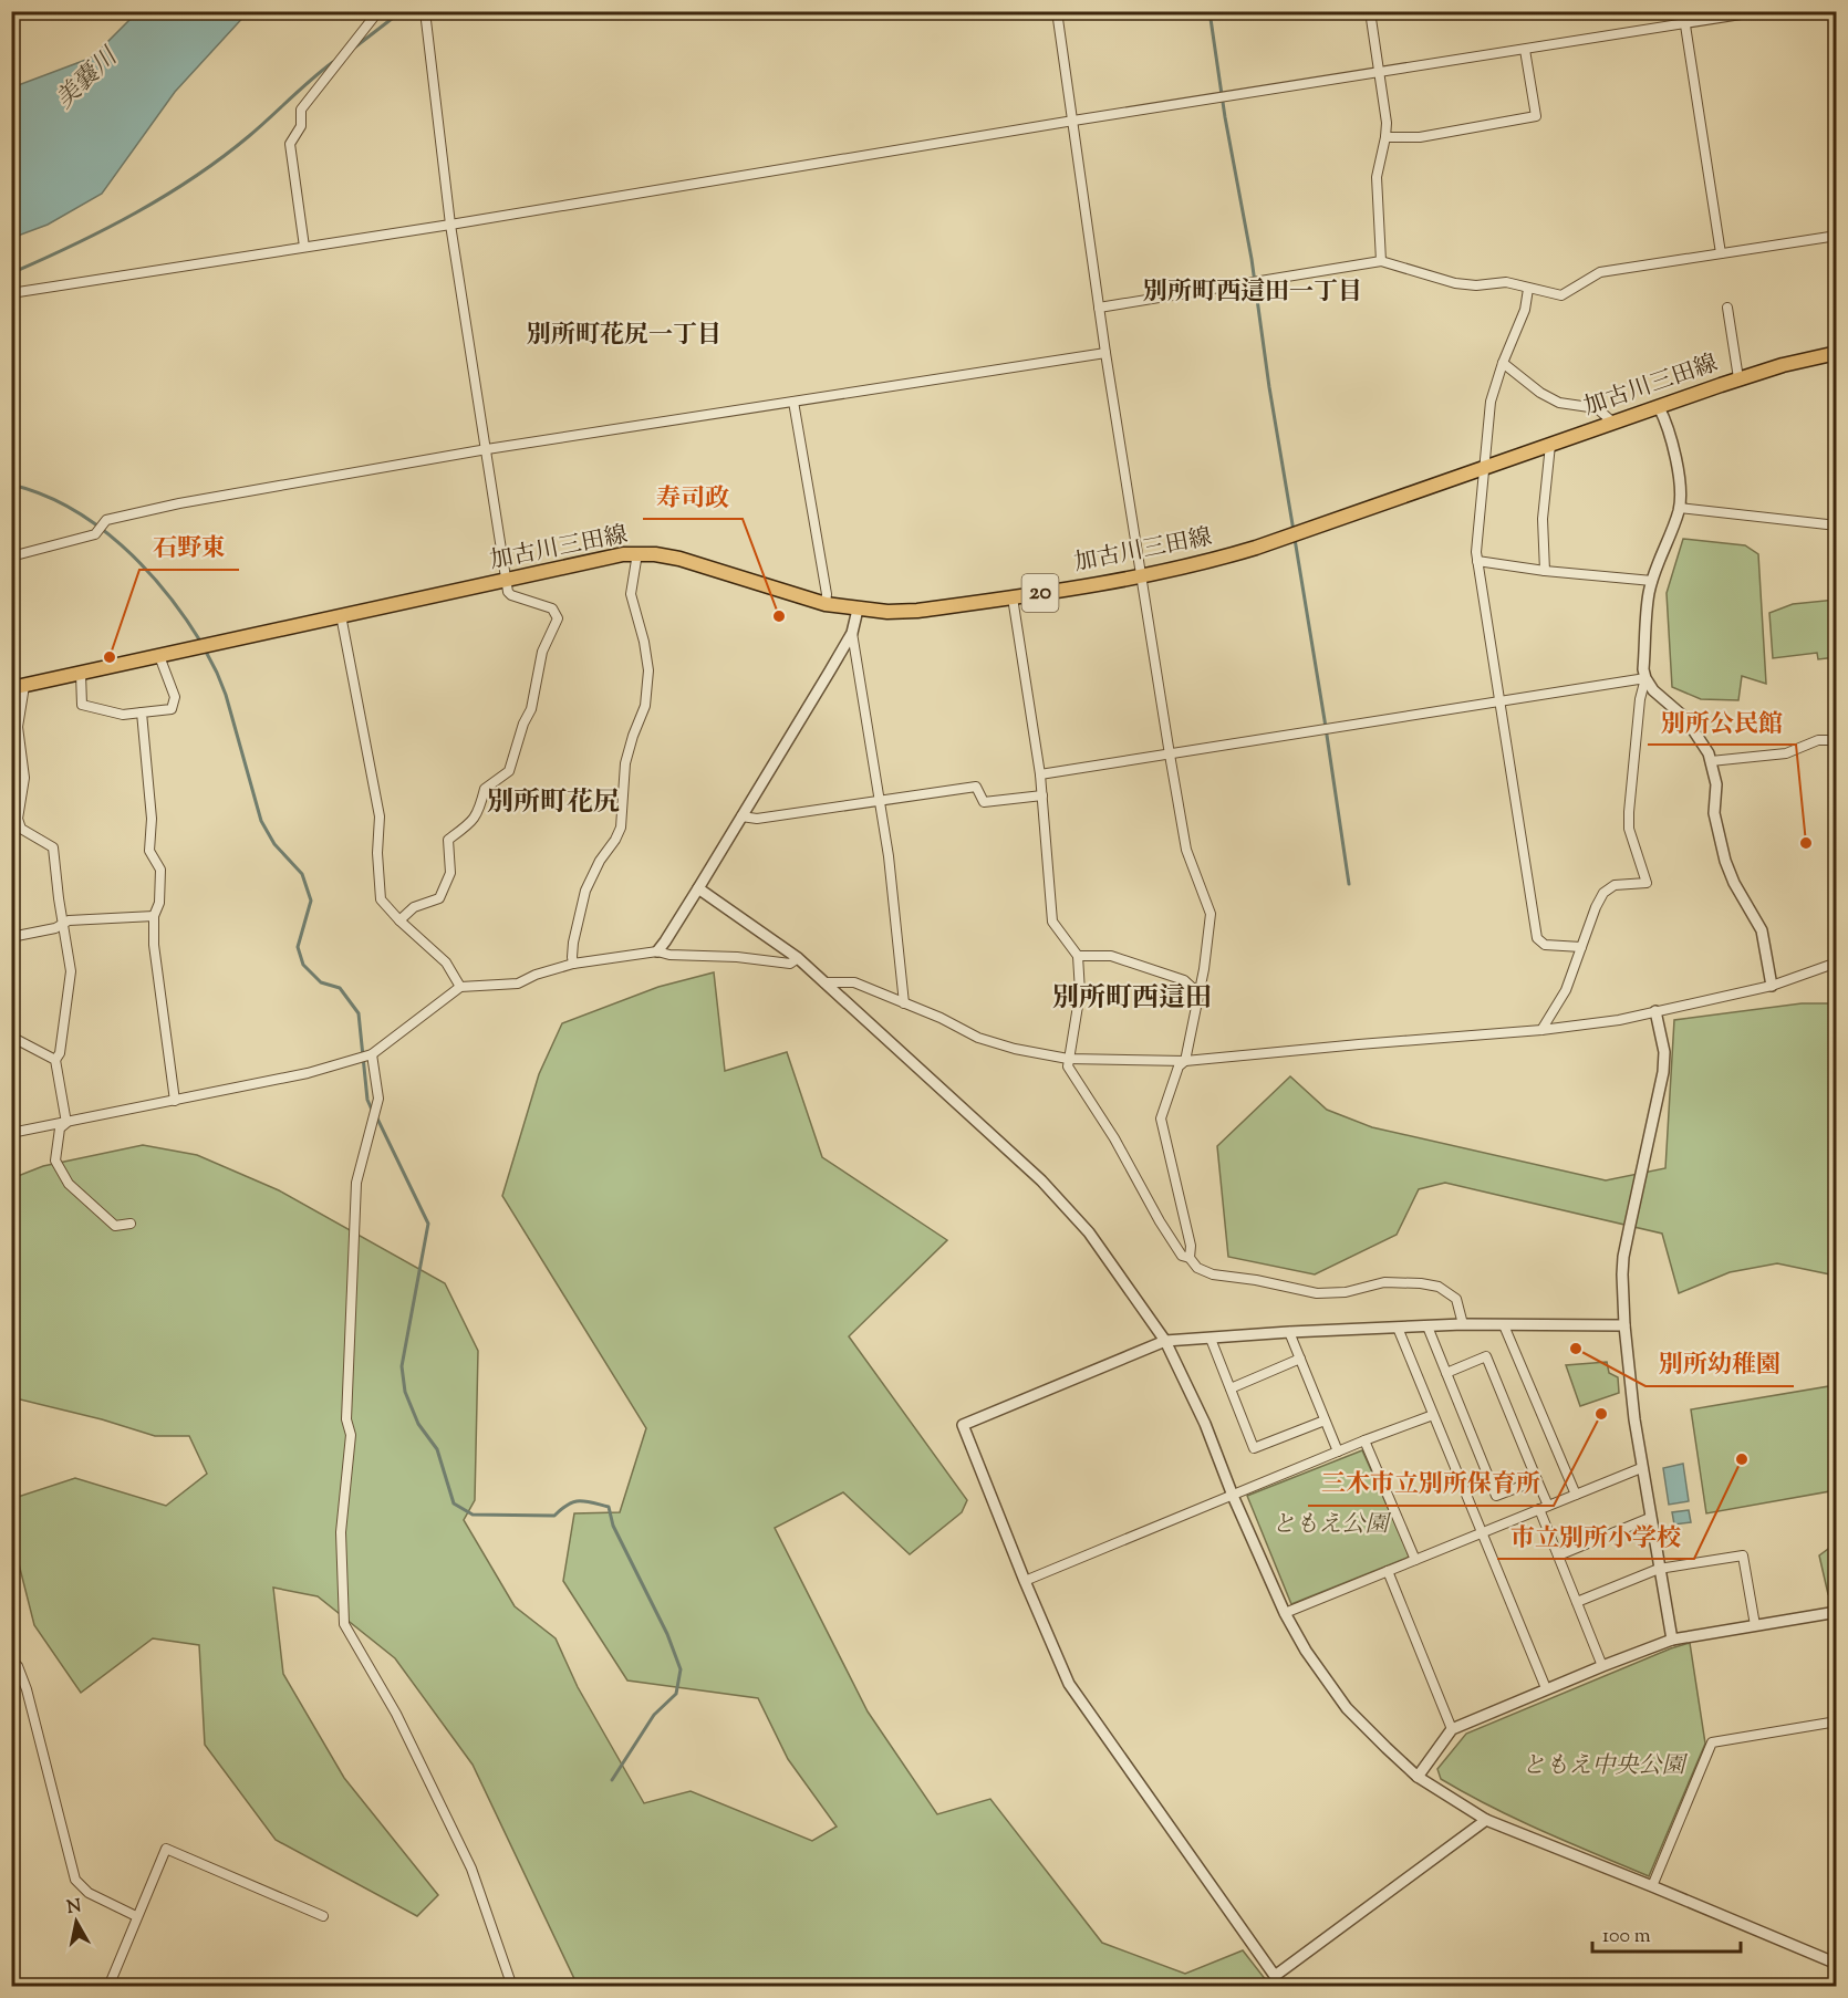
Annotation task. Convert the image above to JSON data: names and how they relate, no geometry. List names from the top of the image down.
{
  "streets": {
    "main road": ["加古川三田線", "20"]
  },
  "districts": [
    "別所町西這田一丁目",
    "別所町花尻一丁目",
    "別所町花尻",
    "別所町西這田"
  ],
  "water": ["美嚢川"],
  "parks": ["ともえ公園", "ともえ中央公園"],
  "places": [
    "寿司政",
    "石野東",
    "別所公民館",
    "別所幼稚園",
    "三木市立別所保育所",
    "市立別所小学校"
  ],
  "scale_bar": "100 m",
  "north": "top"
}
